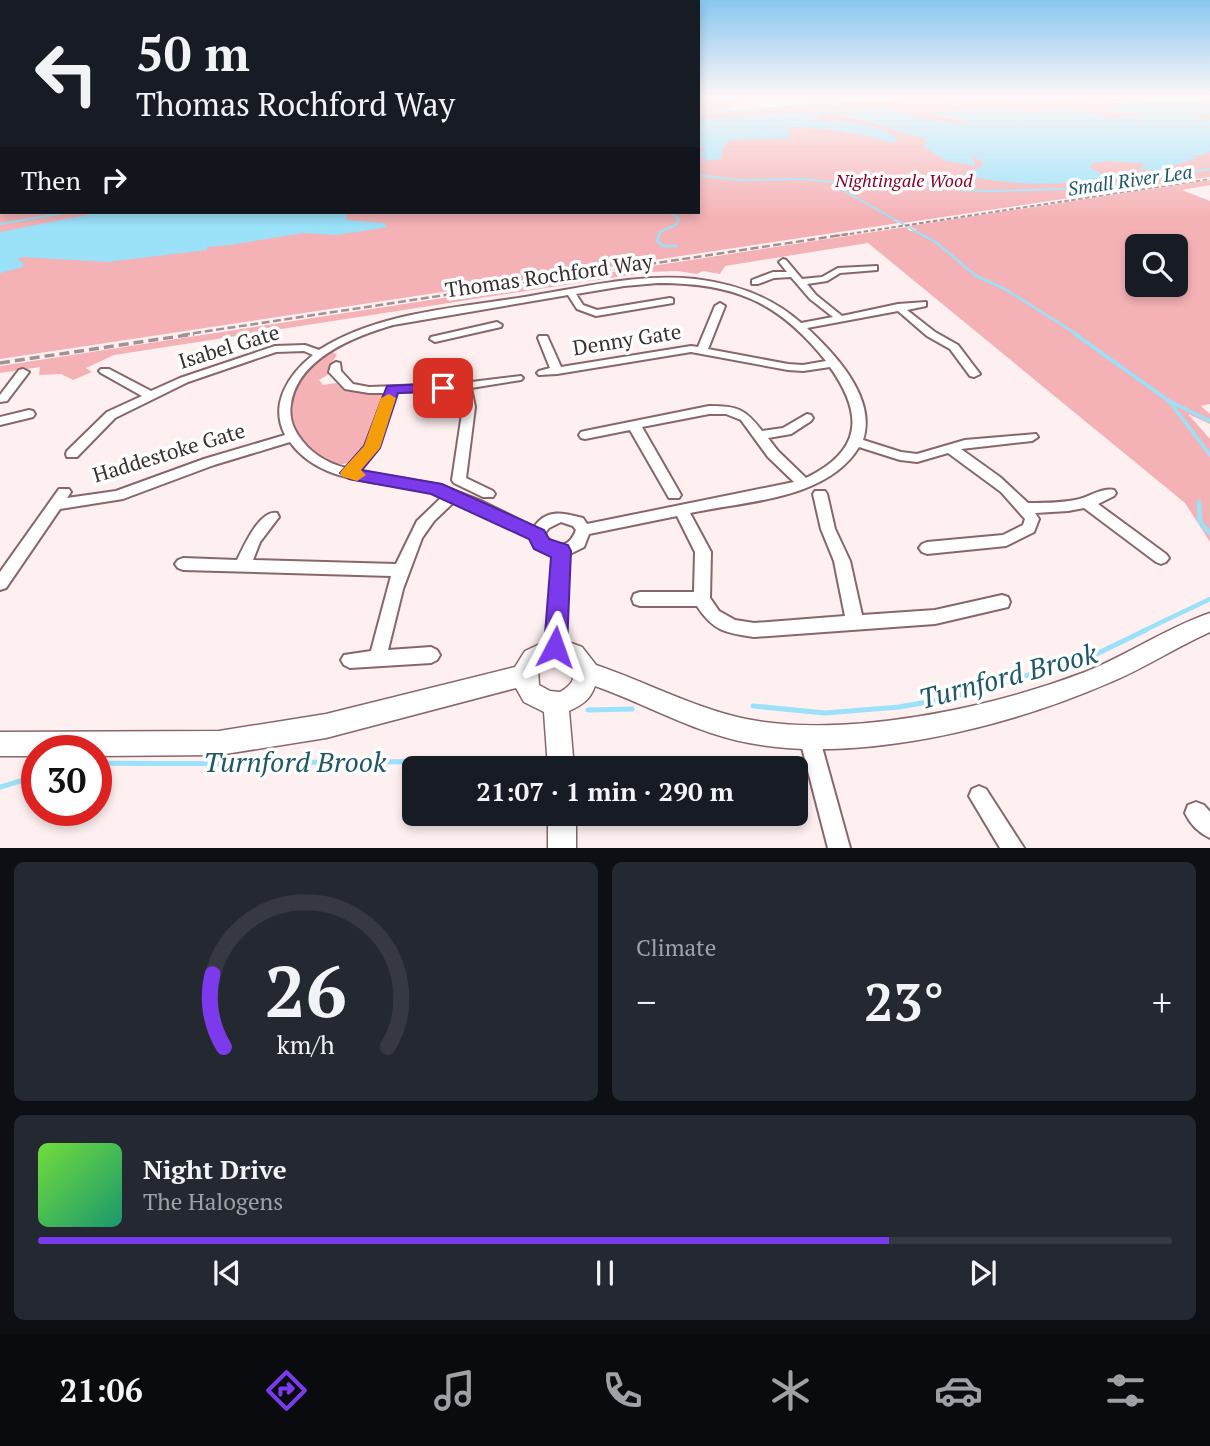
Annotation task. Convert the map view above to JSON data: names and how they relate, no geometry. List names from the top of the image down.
{
  "streets": {
    "street": [
      "Thomas Rochford Way",
      "Denny Gate",
      "Isabel Gate",
      "Haddestoke Gate"
    ]
  },
  "crossings": [
    ["Thomas Rochford Way", "Denny Gate"],
    ["Thomas Rochford Way", "Isabel Gate"],
    ["Thomas Rochford Way", "Haddestoke Gate"]
  ],
  "water": ["Small River Lea", "Turnford Brook"],
  "parks": ["Nightingale Wood"],
  "page": {
    "turn": ["50 m", "Thomas Rochford Way"],
    "then": "Then",
    "limit": "30",
    "trip": "21:07 · 1 min · 290 m",
    "tile": "Climate",
    "heat": ["−", "23°", "+"],
    "song": ["Night Drive", "The Halogens"],
    "tabs": "21:06",
    "gauge": ["26", "km/h"]
  }
}
